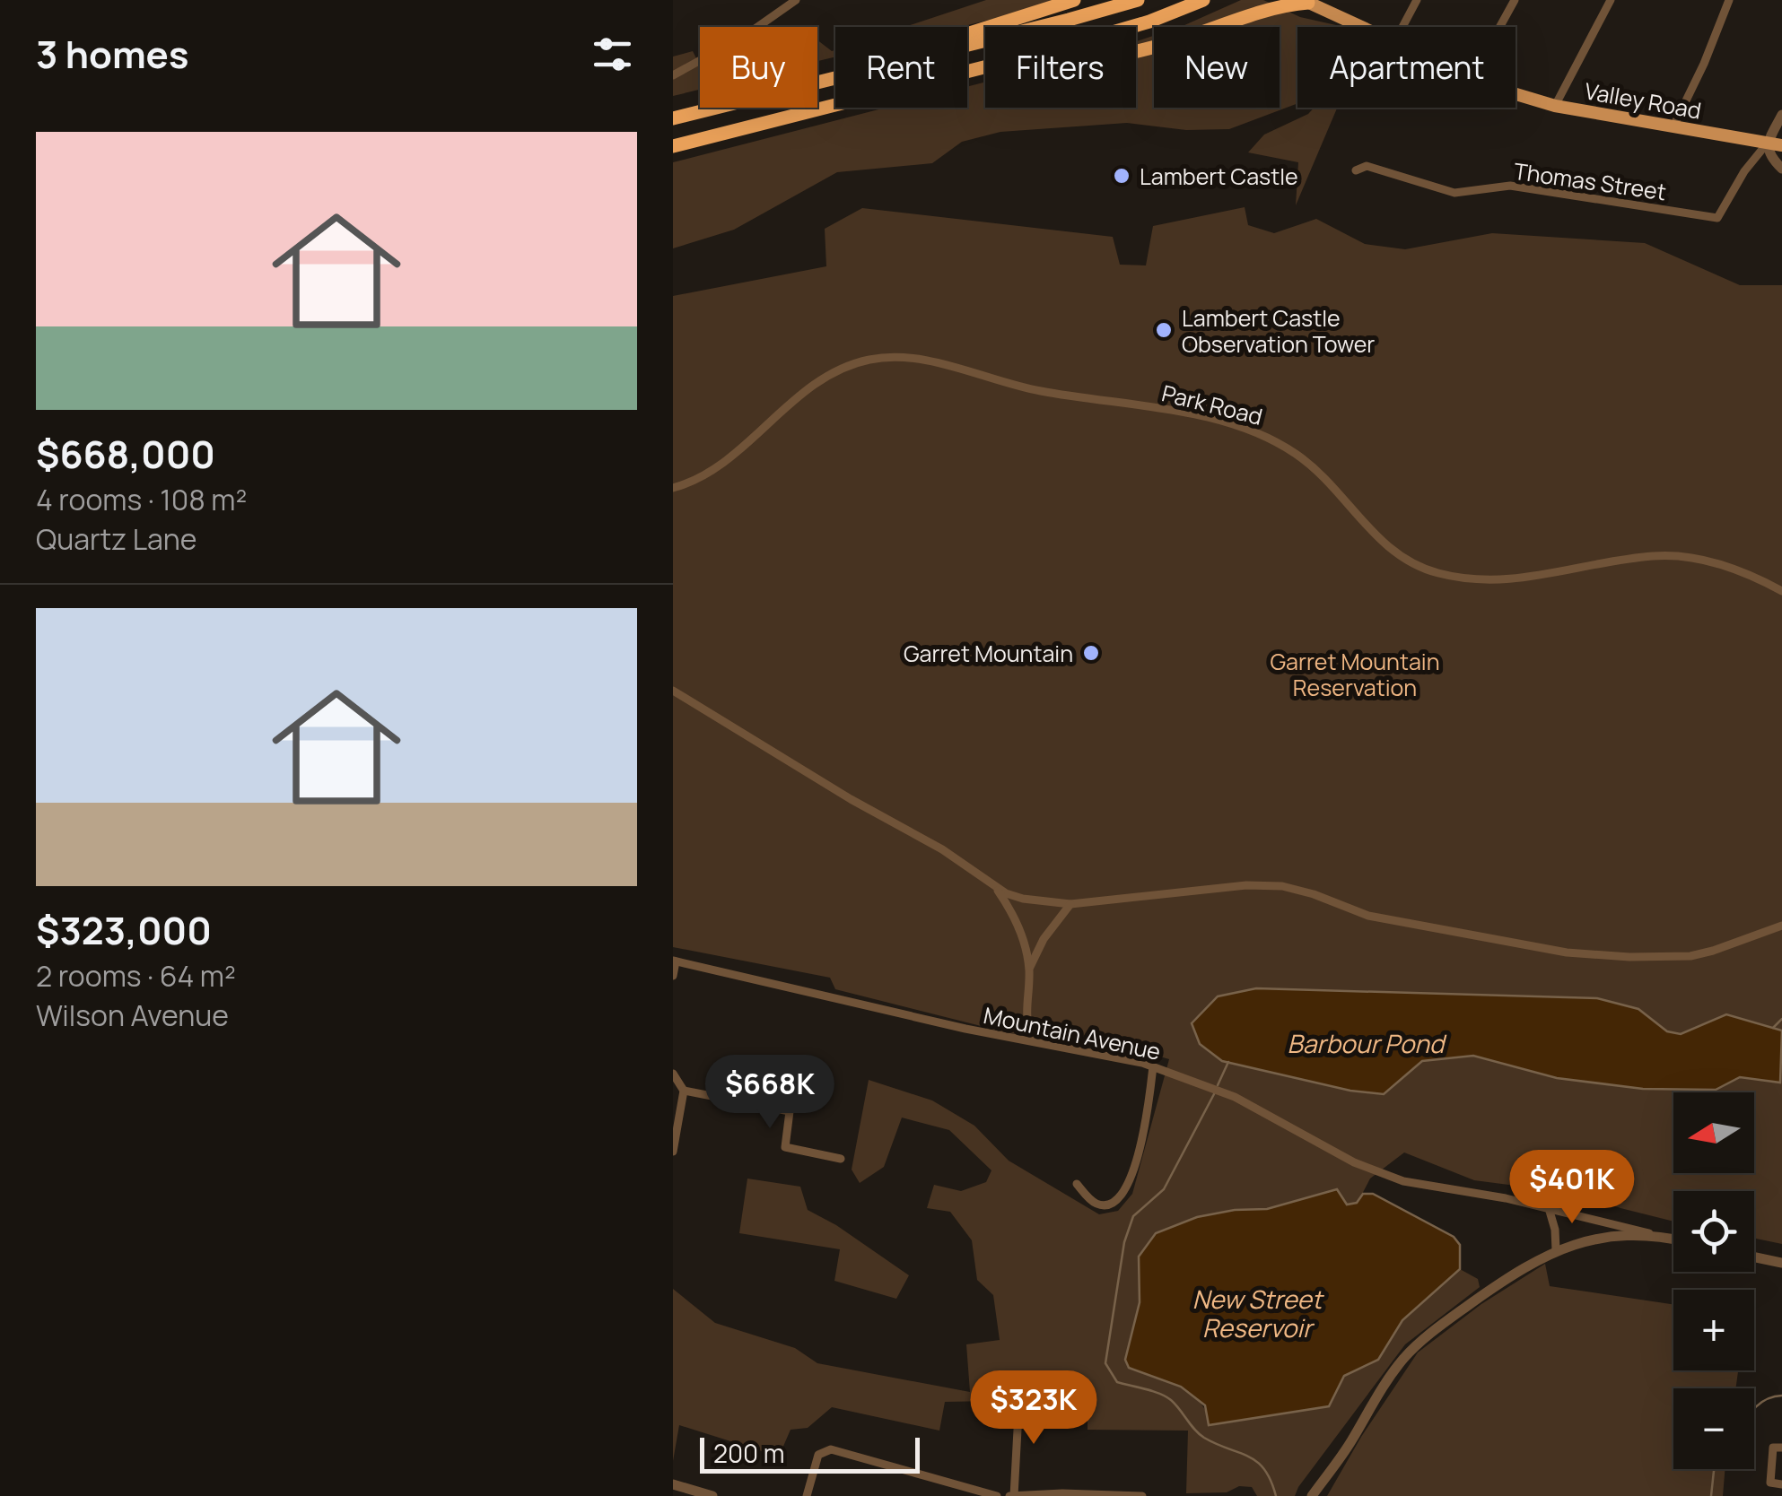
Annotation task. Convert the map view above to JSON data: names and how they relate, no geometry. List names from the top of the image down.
{
  "streets": {
    "main road": ["Valley Road"],
    "street": ["Thomas Street", "Park Road", "Mountain Avenue"]
  },
  "crossings": [
    ["Valley Road", "Thomas Street"]
  ],
  "water": ["Barbour Pond", "New Street Reservoir"],
  "parks": ["Garret Mountain Reservation"],
  "places": ["Lambert Castle", "Lambert Castle Observation Tower", "Garret Mountain"],
  "scale_bar": "200 m",
  "north": "left",
  "page": {
    "heading": "3 homes",
    "chip": [
      "Buy",
      "Rent",
      "Filters",
      "New",
      "Apartment"
    ],
    "list": [
      {
        "name": "$668,000",
        "note": "4 rooms · 108 m² · Quartz Lane"
      },
      {
        "name": "$323,000",
        "note": "2 rooms · 64 m² · Wilson Avenue"
      }
    ],
    "price": ["$668K", "$401K", "$323K"],
    "map_buttons": ["+", "−"],
    "scale": "200 m"
  }
}
